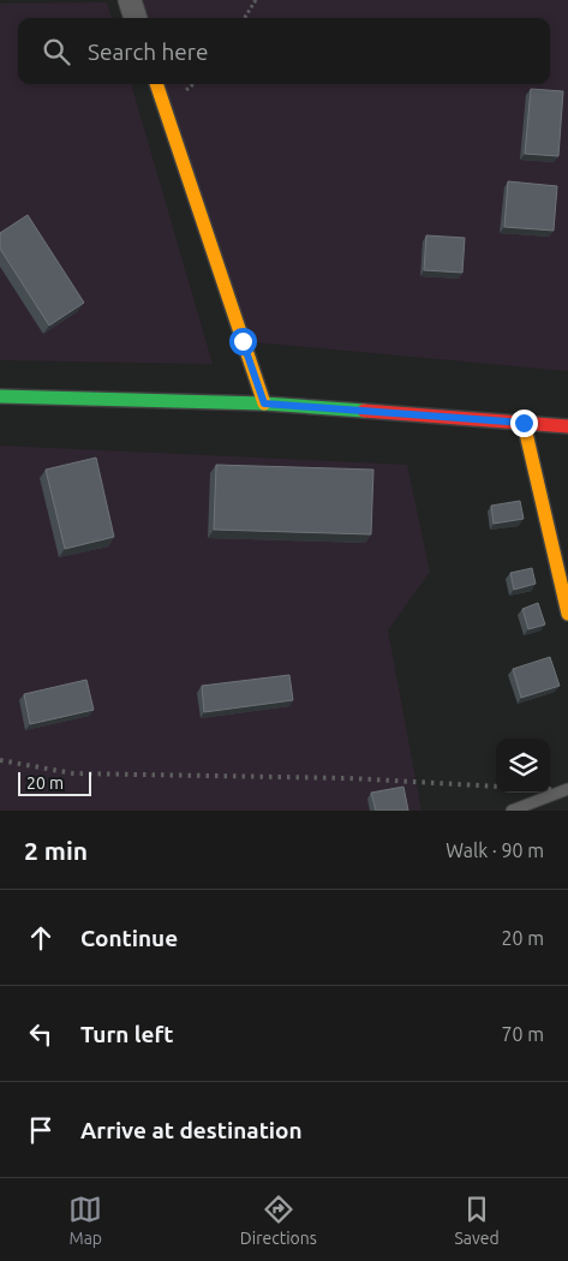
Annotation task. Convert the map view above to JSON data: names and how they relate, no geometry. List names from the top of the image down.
{
  "scale_bar": "20 m",
  "page": {
    "search": "Search here",
    "scale": "20 m",
    "heading": ["2 min", "Walk · 90 m"],
    "list": [
      ["Continue", "20 m"],
      ["Turn left", "70 m"],
      "Arrive at destination"
    ],
    "nav": ["Map", "Directions", "Saved"]
  }
}
